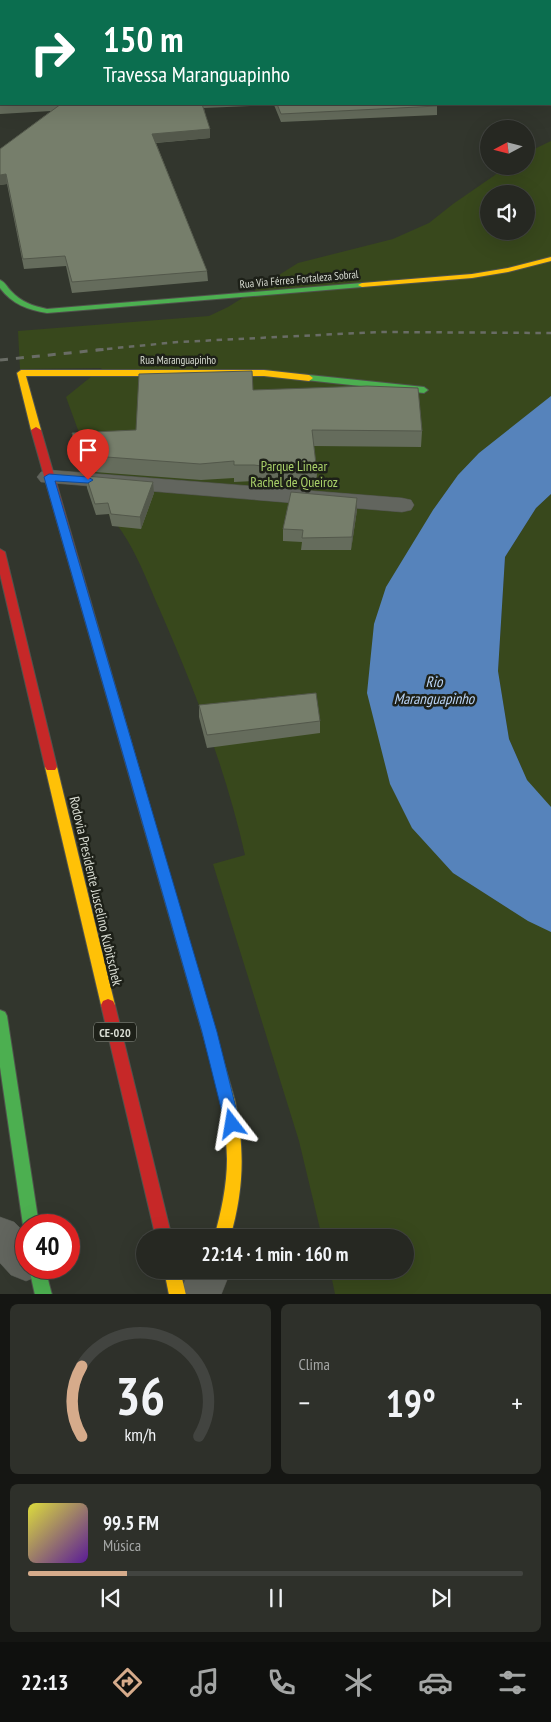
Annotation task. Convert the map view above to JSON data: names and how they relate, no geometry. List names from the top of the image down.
{
  "streets": {
    "main road": [
      "Rua Via Férrea Fortaleza Sobral",
      "Rua Maranguapinho",
      "Rodovia Presidente Juscelino Kubitschek",
      "CE-020"
    ]
  },
  "water": ["Rio Maranguapinho"],
  "parks": ["Parque Linear Rachel de Queiroz"],
  "north": "left",
  "page": {
    "turn": ["150 m", "Travessa Maranguapinho"],
    "limit": "40",
    "trip": "22:14 · 1 min · 160 m",
    "tile": "Clima",
    "heat": ["−", "19°", "+"],
    "song": ["99.5 FM", "Música"],
    "tabs": "22:13",
    "gauge": ["36", "km/h"]
  }
}
